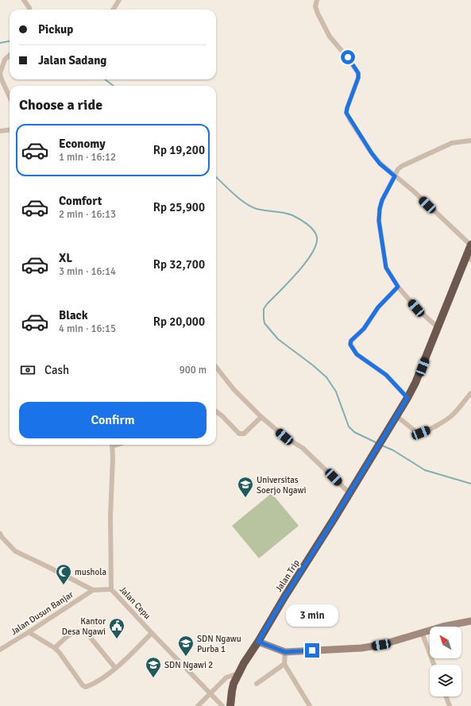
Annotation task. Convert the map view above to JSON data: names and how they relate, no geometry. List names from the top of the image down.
{
  "streets": {
    "highway": ["Jalan Trip"],
    "street": ["Jalan Cepu", "Jalan Dusun Banjar"]
  },
  "places": {
    "school or university": ["Universitas Soerjo Ngawi", "SDN Ngawu Purba 1", "SDN Ngawi 2"],
    "mosque": ["mushola"],
    "public building": ["Kantor Desa Ngawi"]
  },
  "north": "top left",
  "page": {
    "banner": ["Pickup", "Jalan Sadang"],
    "heading": "Choose a ride",
    "list": [
      {
        "name": "Economy",
        "note": "1 min · 16:12",
        "value": "Rp 19,200"
      },
      {
        "name": "Comfort",
        "note": "2 min · 16:13",
        "value": "Rp 25,900"
      },
      {
        "name": "XL",
        "note": "3 min · 16:14",
        "value": "Rp 32,700"
      },
      {
        "name": "Black",
        "note": "4 min · 16:15",
        "value": "Rp 20,000"
      }
    ],
    "pay": ["Cash", "900 m"],
    "buttons": "Confirm",
    "bubble": "3 min"
  }
}
